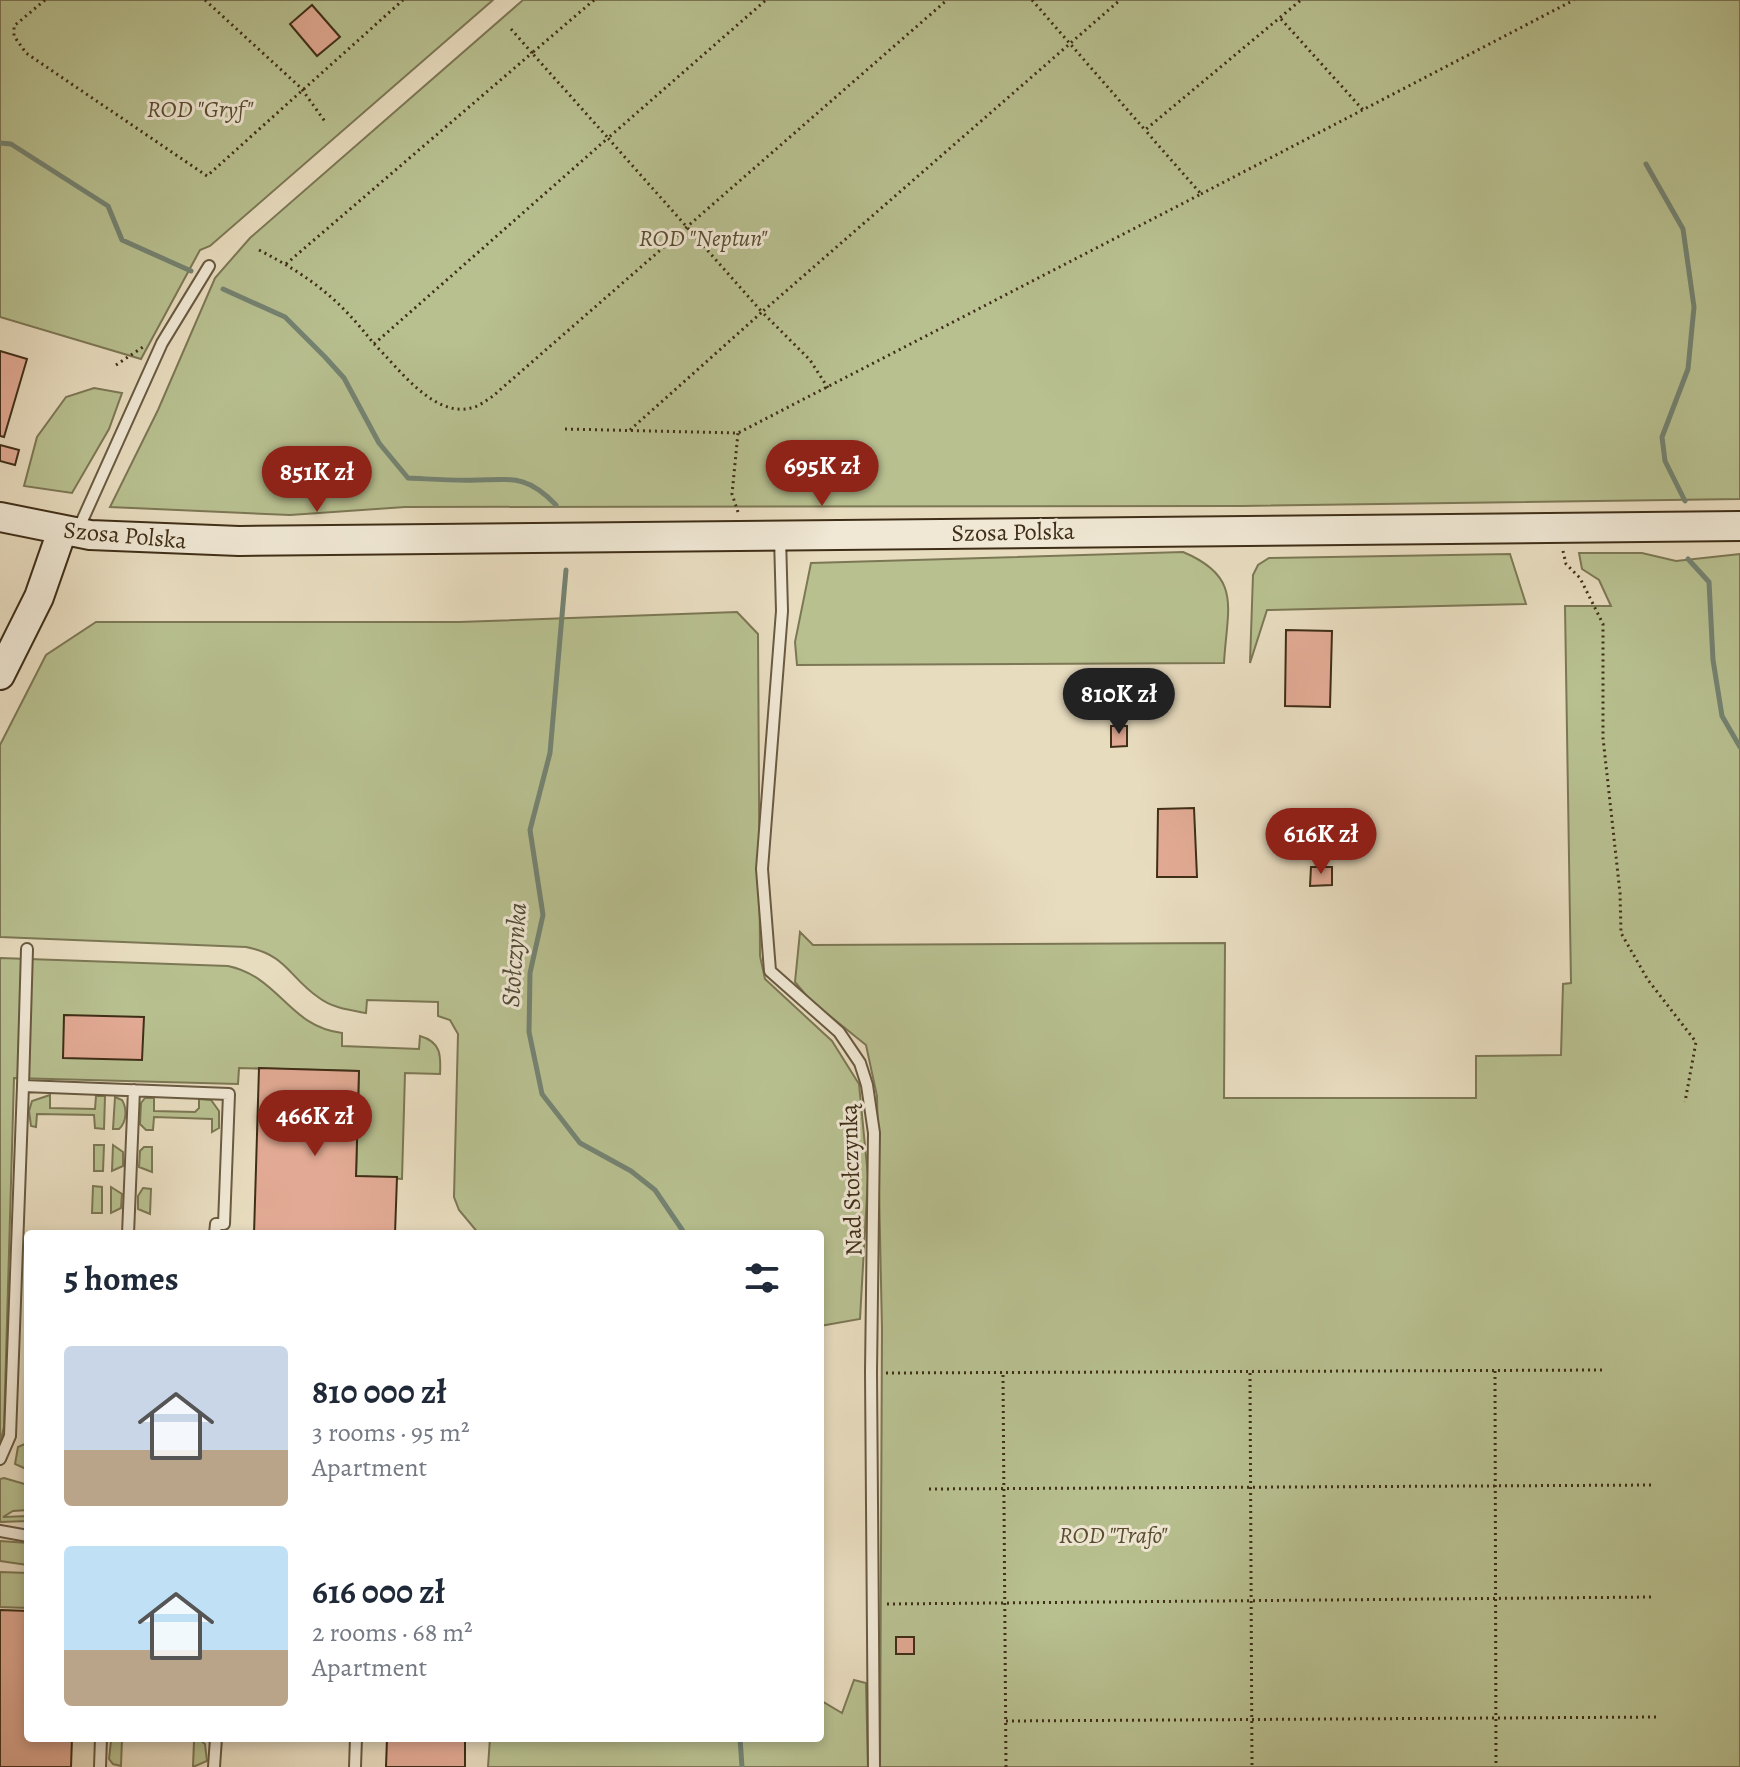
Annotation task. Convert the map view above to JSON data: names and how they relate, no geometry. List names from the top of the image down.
{
  "streets": {
    "street": ["Szosa Polska"],
    "lane": ["Nad Stołczynką"]
  },
  "crossings": [
    ["Szosa Polska", "Nad Stołczynką"]
  ],
  "water": ["Stołczynka"],
  "parks": ["ROD \"Gryf\"", "ROD \"Neptun\"", "ROD \"Trafo\""],
  "page": {
    "price": [
      "695K zł",
      "851K zł",
      "810K zł",
      "616K zł",
      "466K zł"
    ],
    "heading": "5 homes",
    "list": [
      {
        "name": "810 000 zł",
        "note": "3 rooms · 95 m² · Apartment"
      },
      {
        "name": "616 000 zł",
        "note": "2 rooms · 68 m² · Apartment"
      }
    ]
  }
}
